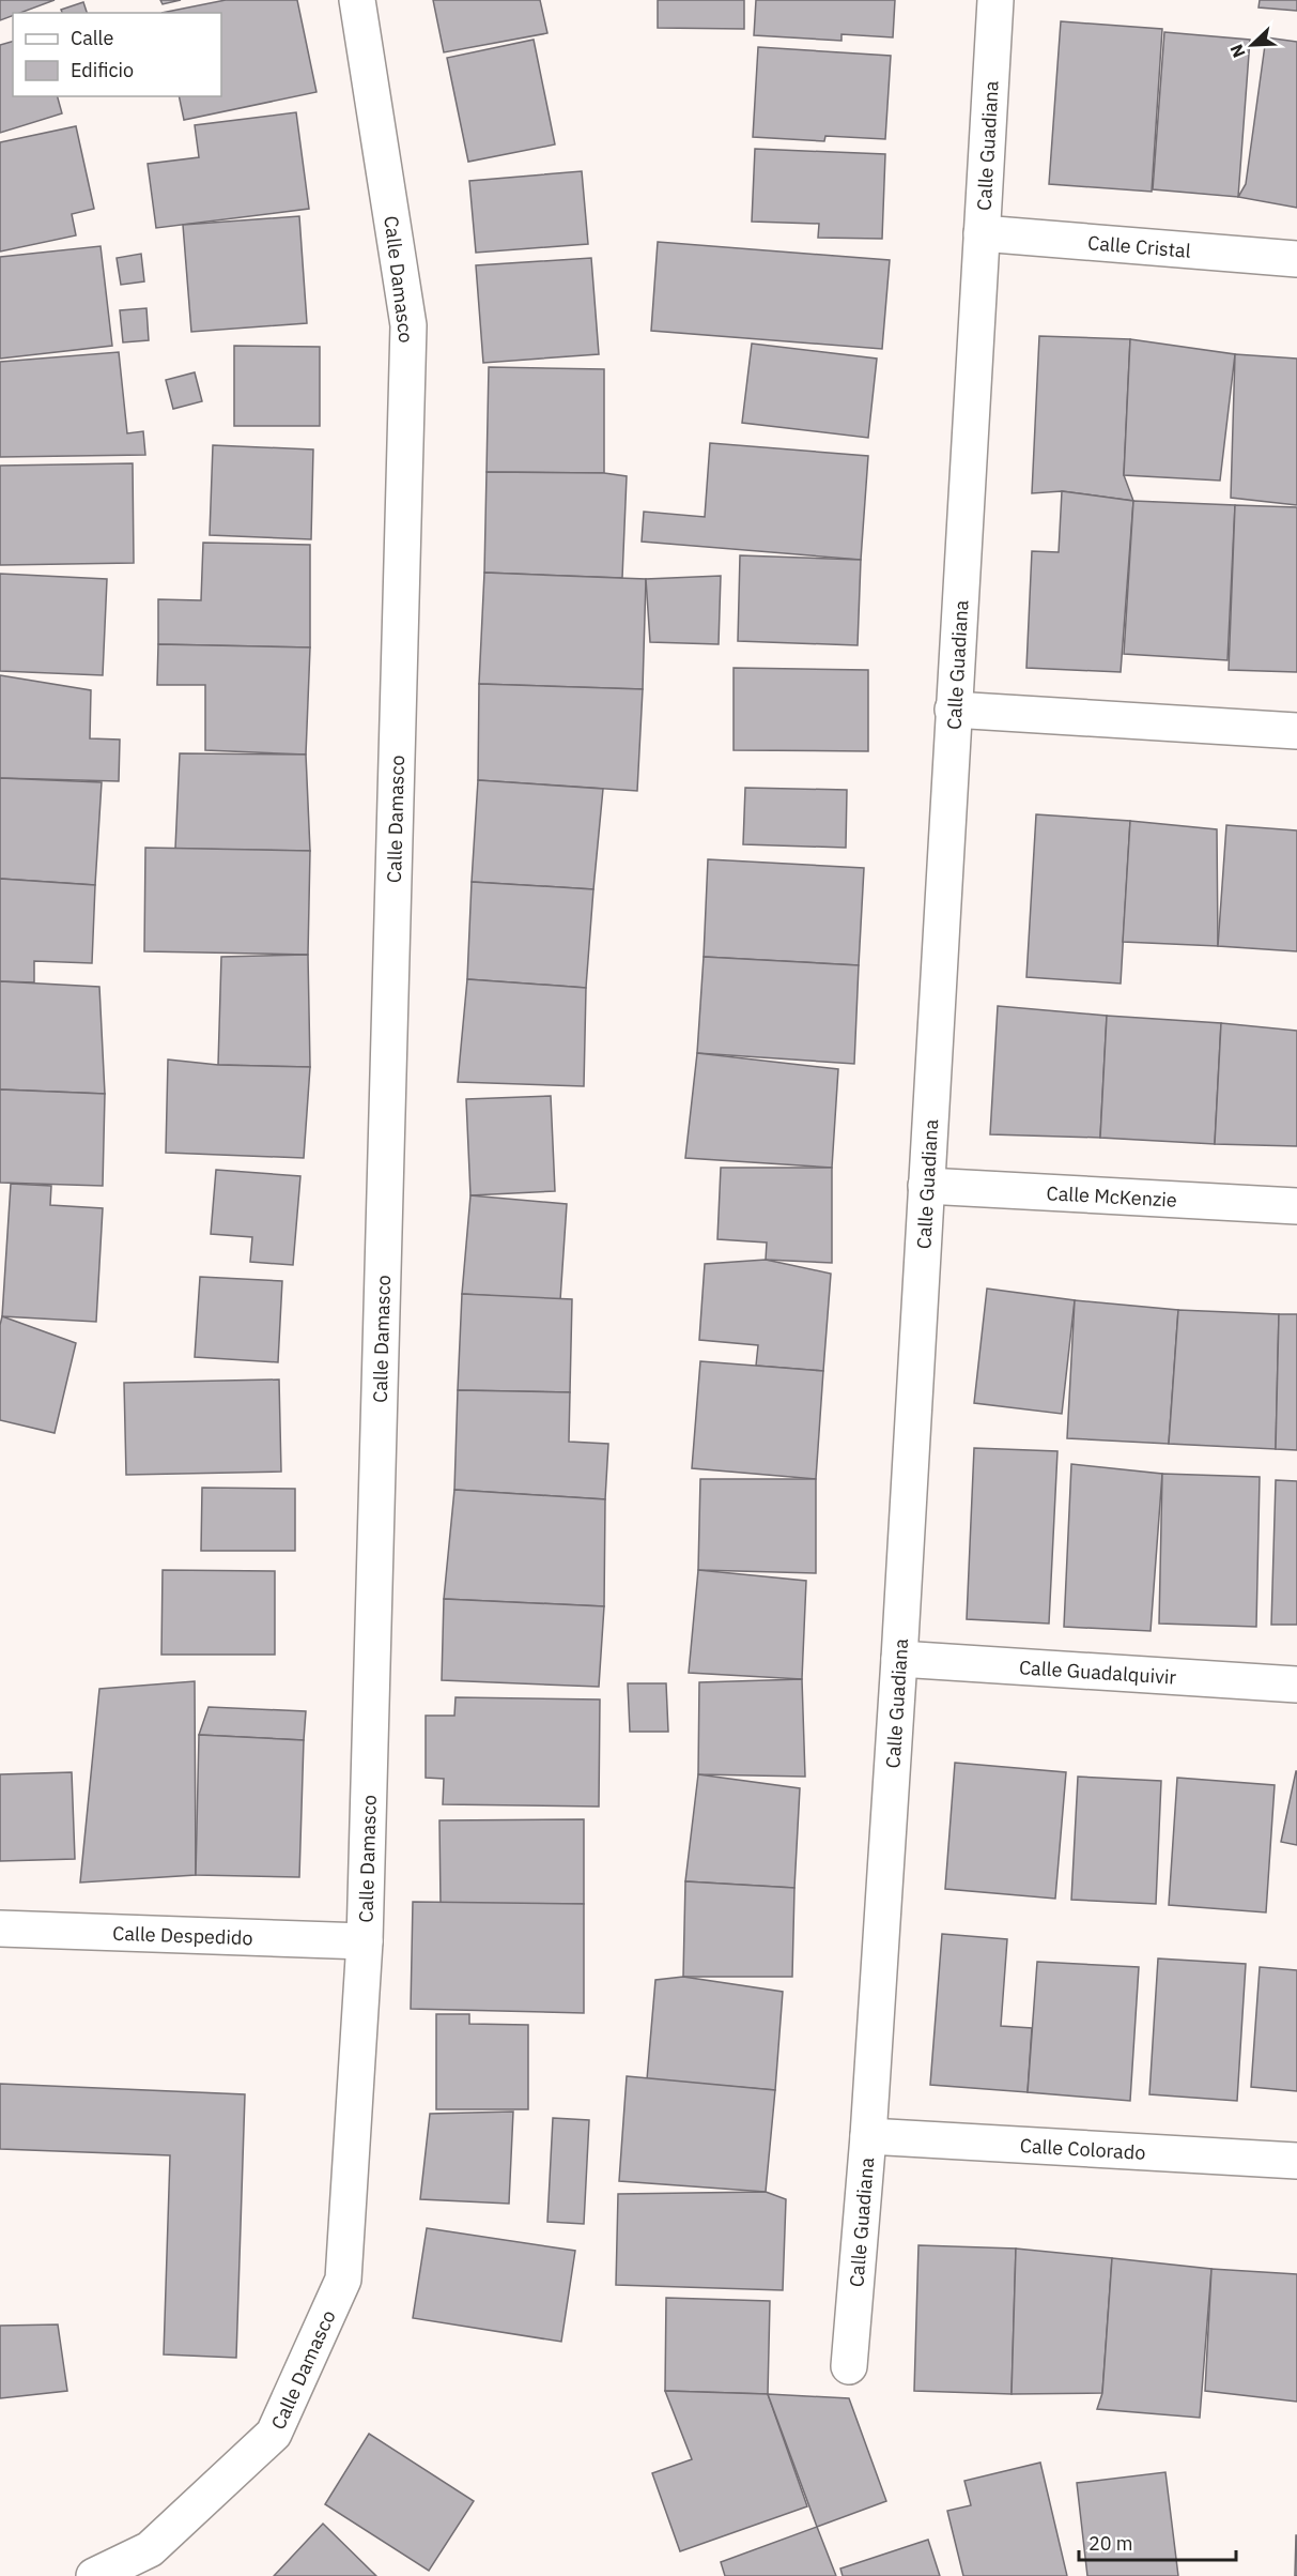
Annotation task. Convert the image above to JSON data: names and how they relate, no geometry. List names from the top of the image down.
{
  "streets": {
    "street": [
      "Calle Guadiana",
      "Calle Cristal",
      "Calle Damasco",
      "Calle McKenzie",
      "Calle Guadalquivir",
      "Calle Despedido",
      "Calle Colorado"
    ]
  },
  "crossings": [
    ["Calle Guadiana", "Calle Cristal"],
    ["Calle Guadiana", "Calle McKenzie"],
    ["Calle Guadiana", "Calle Guadalquivir"],
    ["Calle Guadiana", "Calle Colorado"],
    ["Calle Damasco", "Calle Despedido"]
  ],
  "legend": ["Calle", "Edificio"],
  "scale_bar": "20 m",
  "north": "bottom left"
}
